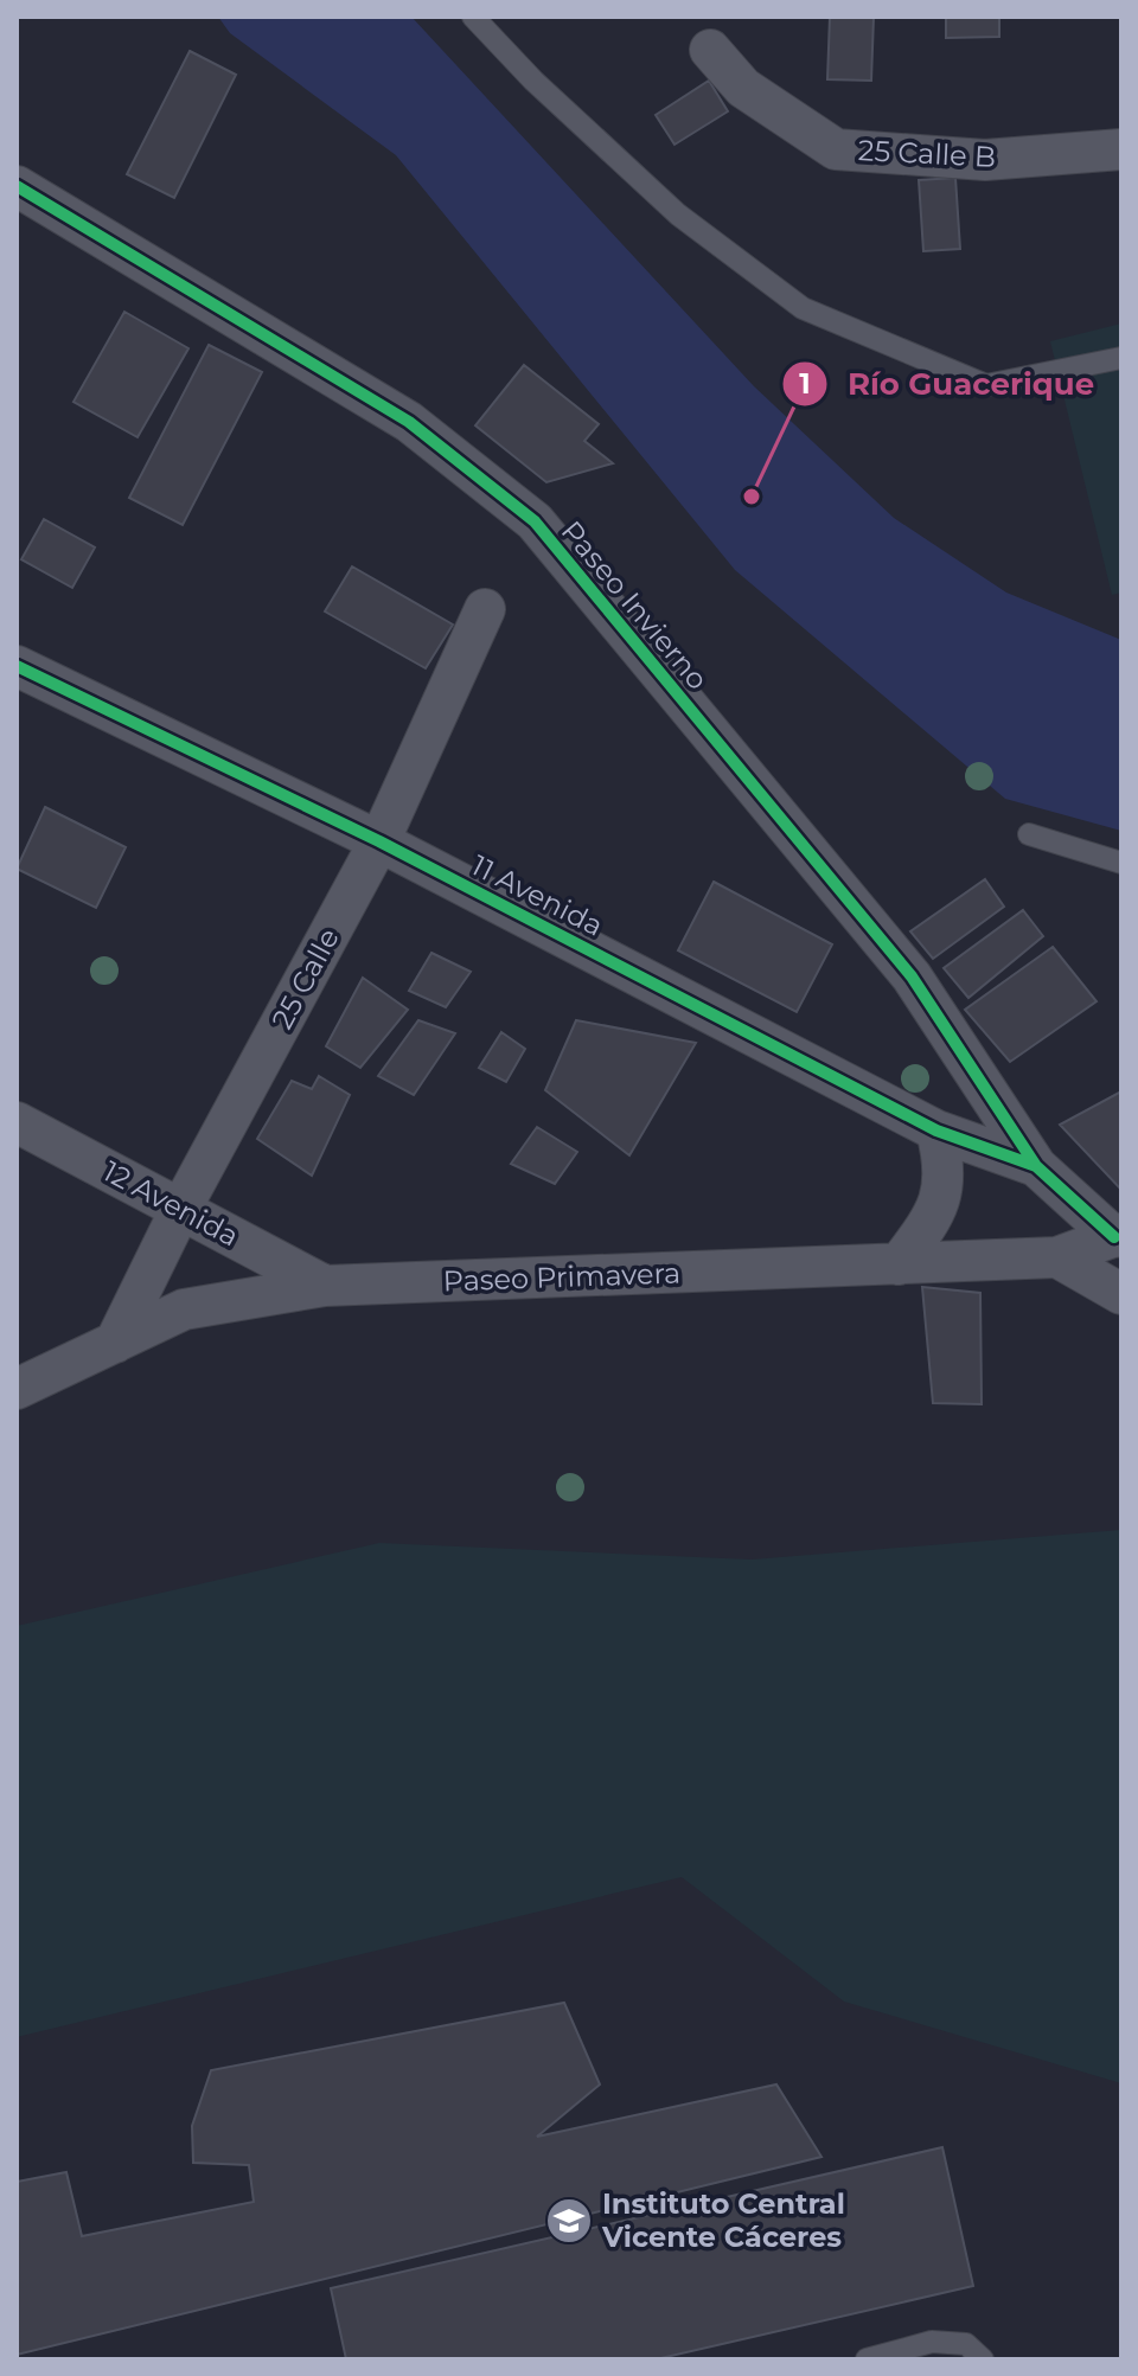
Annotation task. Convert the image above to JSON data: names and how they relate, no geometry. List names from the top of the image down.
{
  "streets": {
    "street": [
      "25 Calle B",
      "Paseo Invierno",
      "11 Avenida",
      "25 Calle",
      "12 Avenida",
      "Paseo Primavera"
    ]
  },
  "crossings": [
    ["Paseo Invierno", "11 Avenida"],
    ["11 Avenida", "25 Calle"],
    ["25 Calle", "12 Avenida"],
    ["25 Calle", "Paseo Primavera"],
    ["12 Avenida", "Paseo Primavera"]
  ],
  "places": {
    "other": ["Río Guacerique"],
    "school or university": ["Instituto Central Vicente Cáceres"]
  }
}
